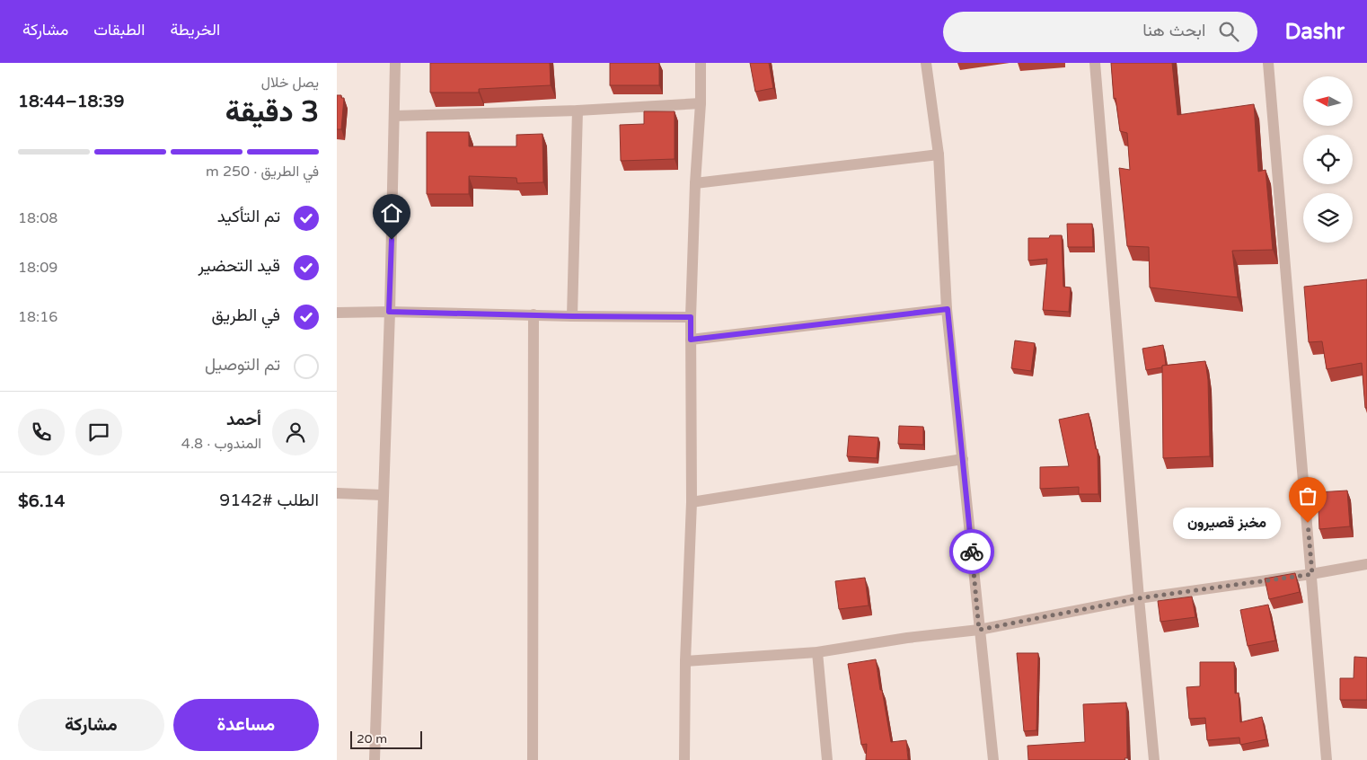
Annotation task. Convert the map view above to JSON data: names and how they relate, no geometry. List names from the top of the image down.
{
  "places": ["مخبز قصيرون"],
  "scale_bar": "20 m",
  "north": "left",
  "page": {
    "header": "Dashr",
    "search": "ابحث هنا",
    "nav": ["الخريطة", "الطبقات", "مشاركة"],
    "heading": ["3 دقيقة", "يصل خلال", "18:39–18:44"],
    "panel": [
      "أحمد",
      "المندوب · 4.8",
      "الطلب #9142",
      "$6.14"
    ],
    "bar": "في الطريق · 250 m",
    "list": [
      ["تم التأكيد", "18:08"],
      ["قيد التحضير", "18:09"],
      ["في الطريق", "18:16"],
      "تم التوصيل"
    ],
    "bubble": "مخبز قصيرون",
    "buttons": ["مساعدة", "مشاركة"],
    "scale": "20 m"
  }
}
